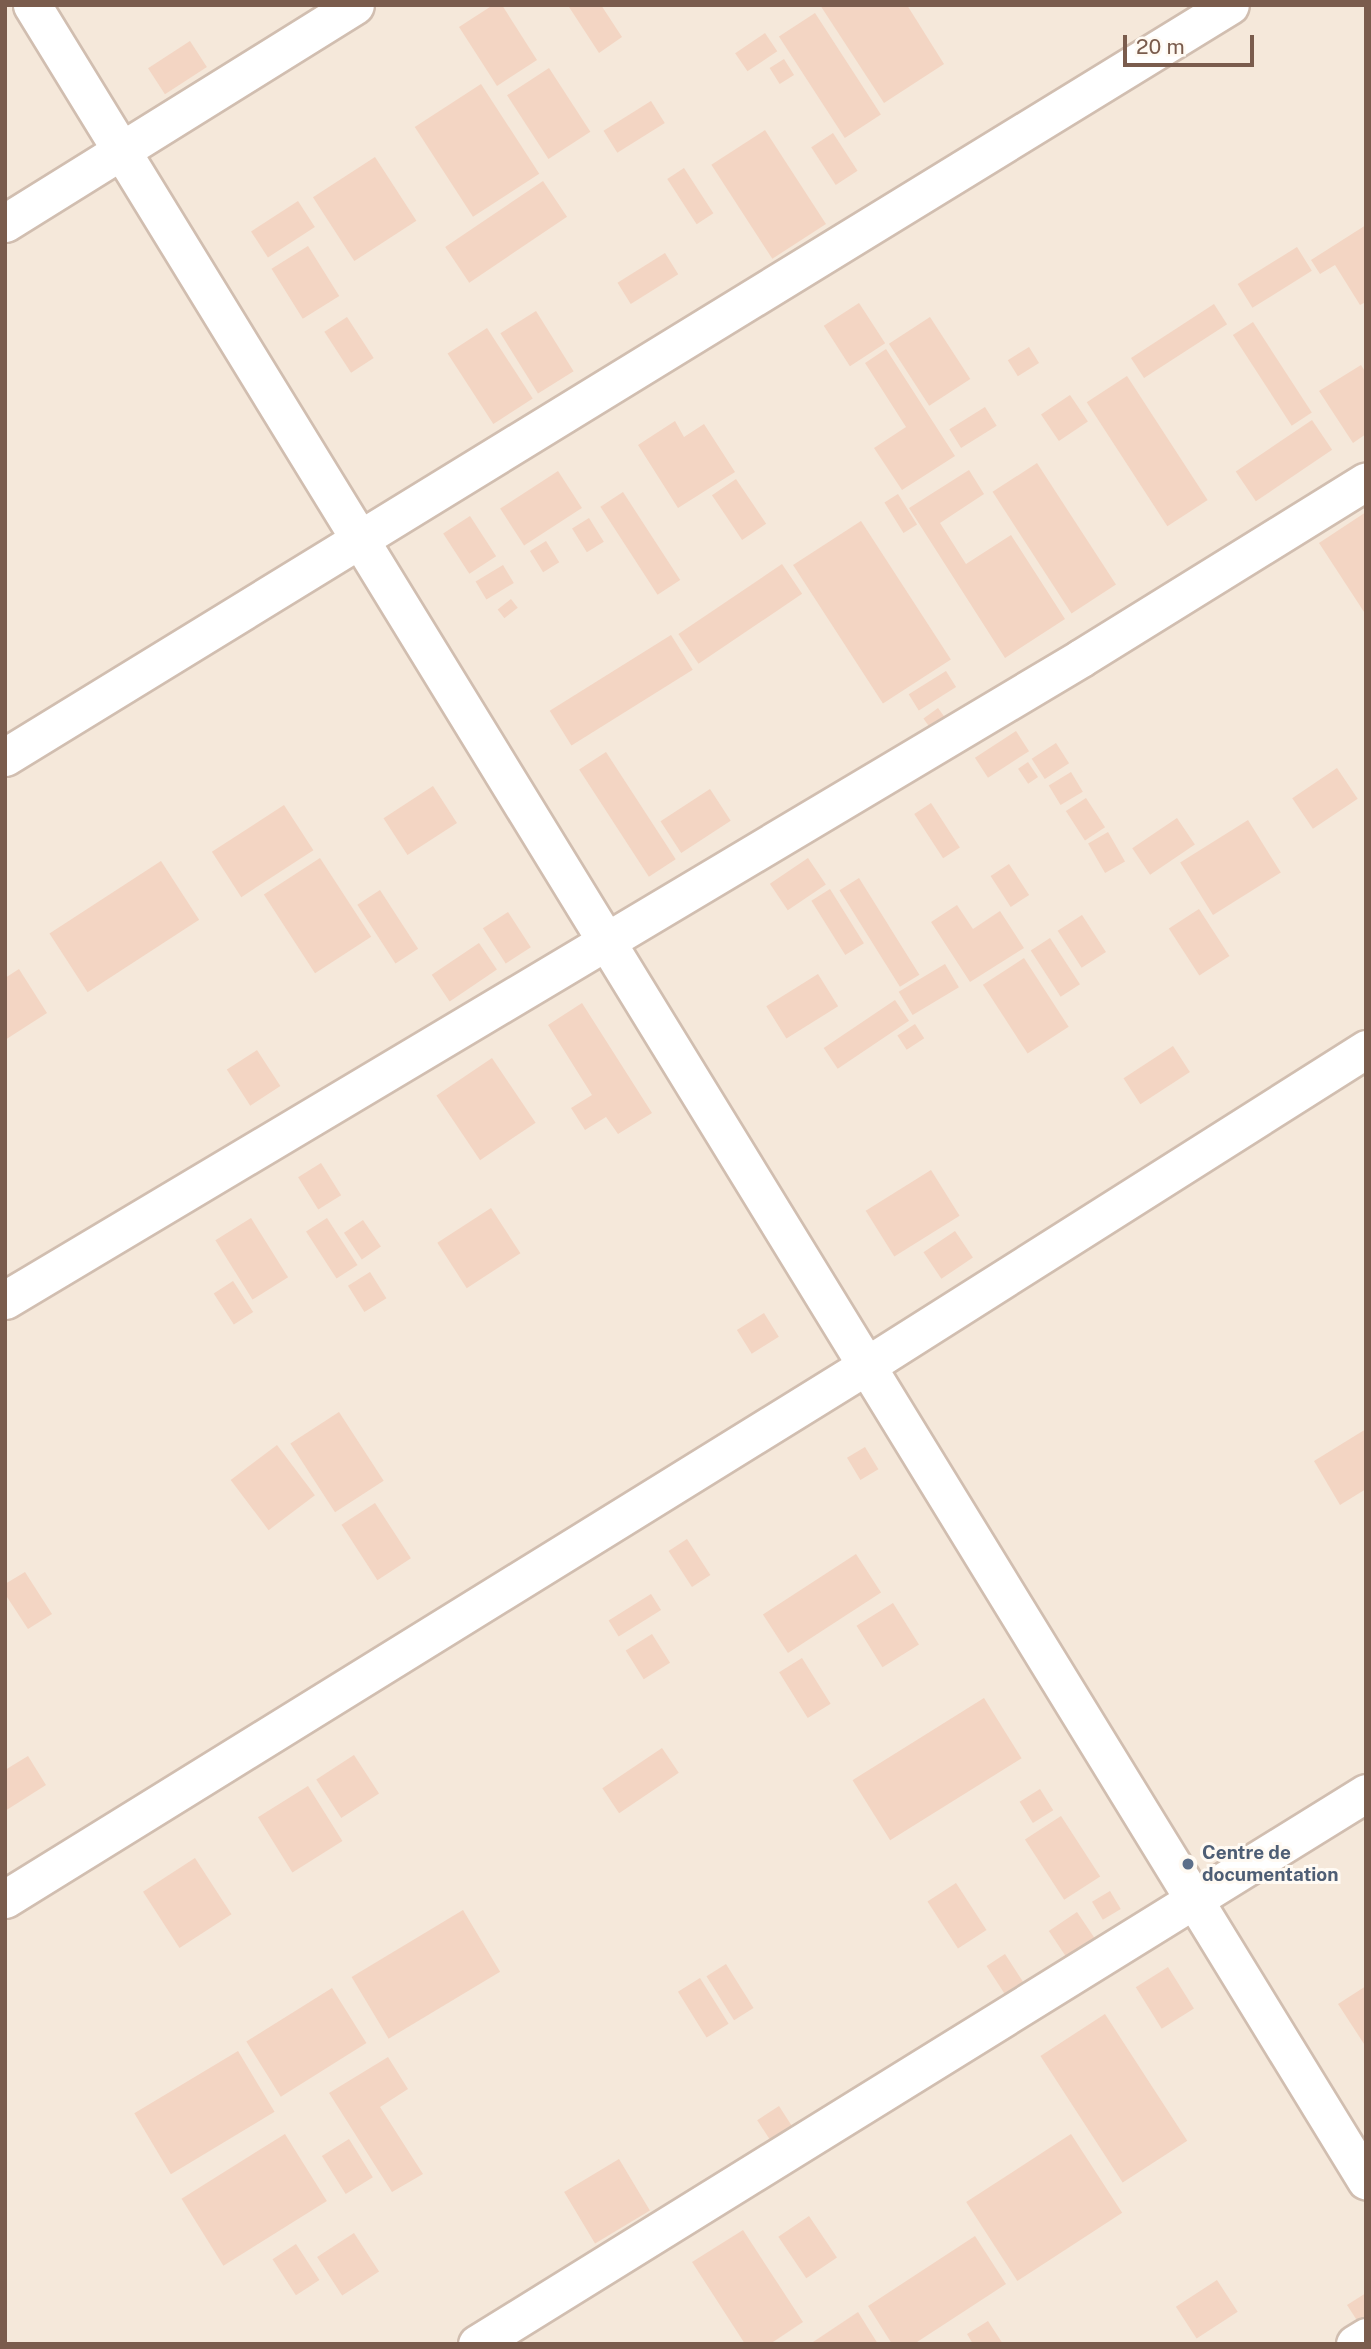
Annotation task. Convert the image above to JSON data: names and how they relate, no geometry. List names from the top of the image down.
{
  "places": ["Centre de documentation"],
  "scale_bar": "20 m"
}
